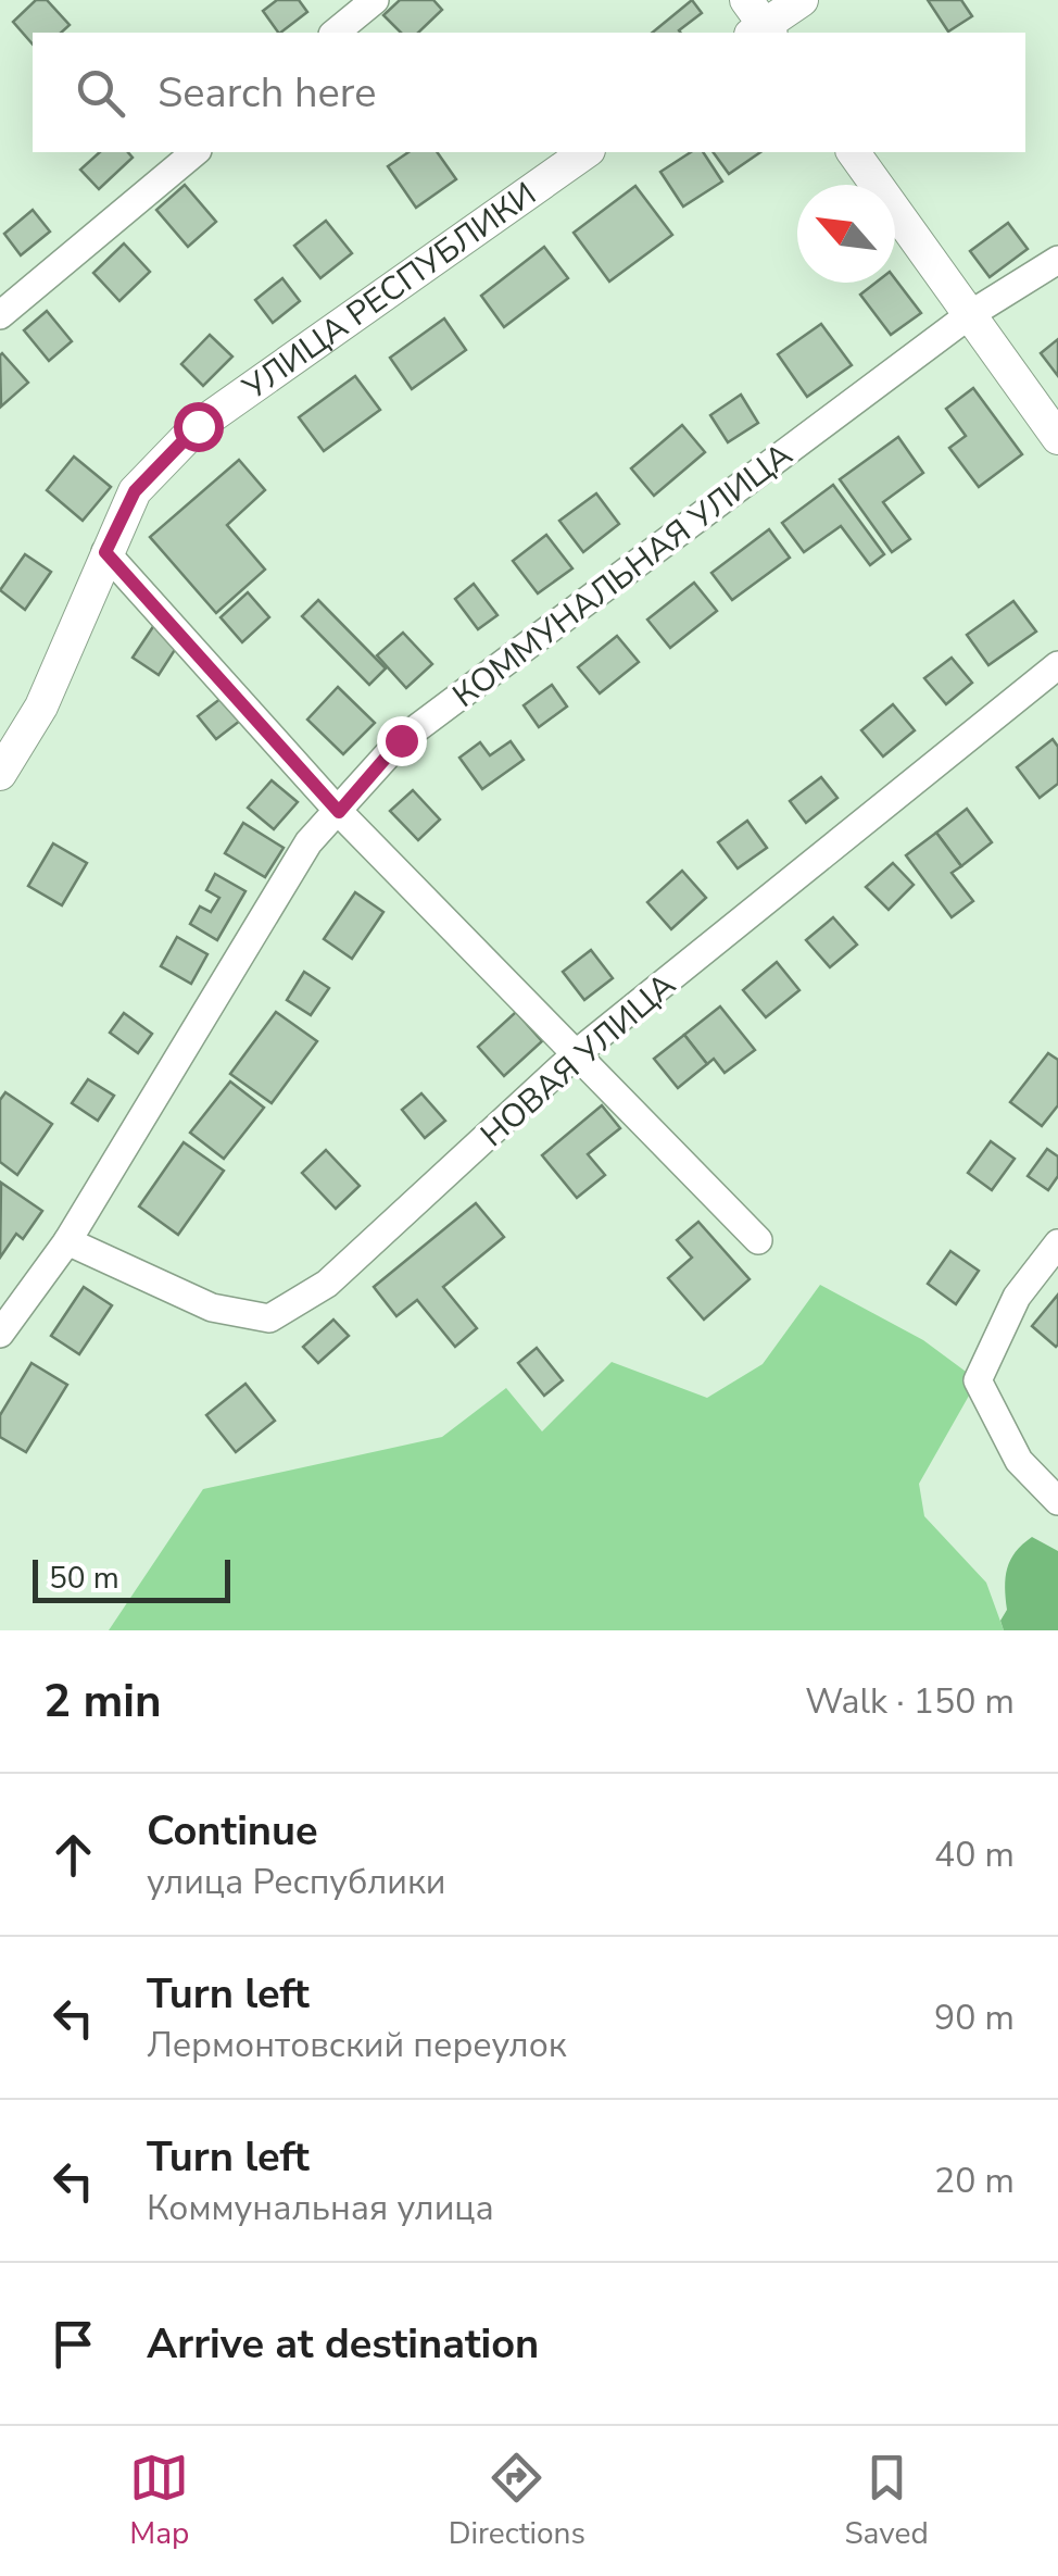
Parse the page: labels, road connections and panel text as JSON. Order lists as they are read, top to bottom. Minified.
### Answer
{"streets":{"main road":["УЛИЦА РЕСПУБЛИКИ"],"street":["КОММУНАЛЬНАЯ УЛИЦА","НОВАЯ УЛИЦА"]},"crossings":[["КОММУНАЛЬНАЯ УЛИЦА","НОВАЯ УЛИЦА"]],"scale_bar":"50 m","north":"top left","page":{"search":"Search here","scale":"50 m","heading":["2 min","Walk · 150 m"],"list":[["Continue","улица Республики","40 m"],["Turn left","Лермонтовский переулок","90 m"],["Turn left","Коммунальная улица","20 m"],"Arrive at destination"],"nav":["Map","Directions","Saved"]}}
